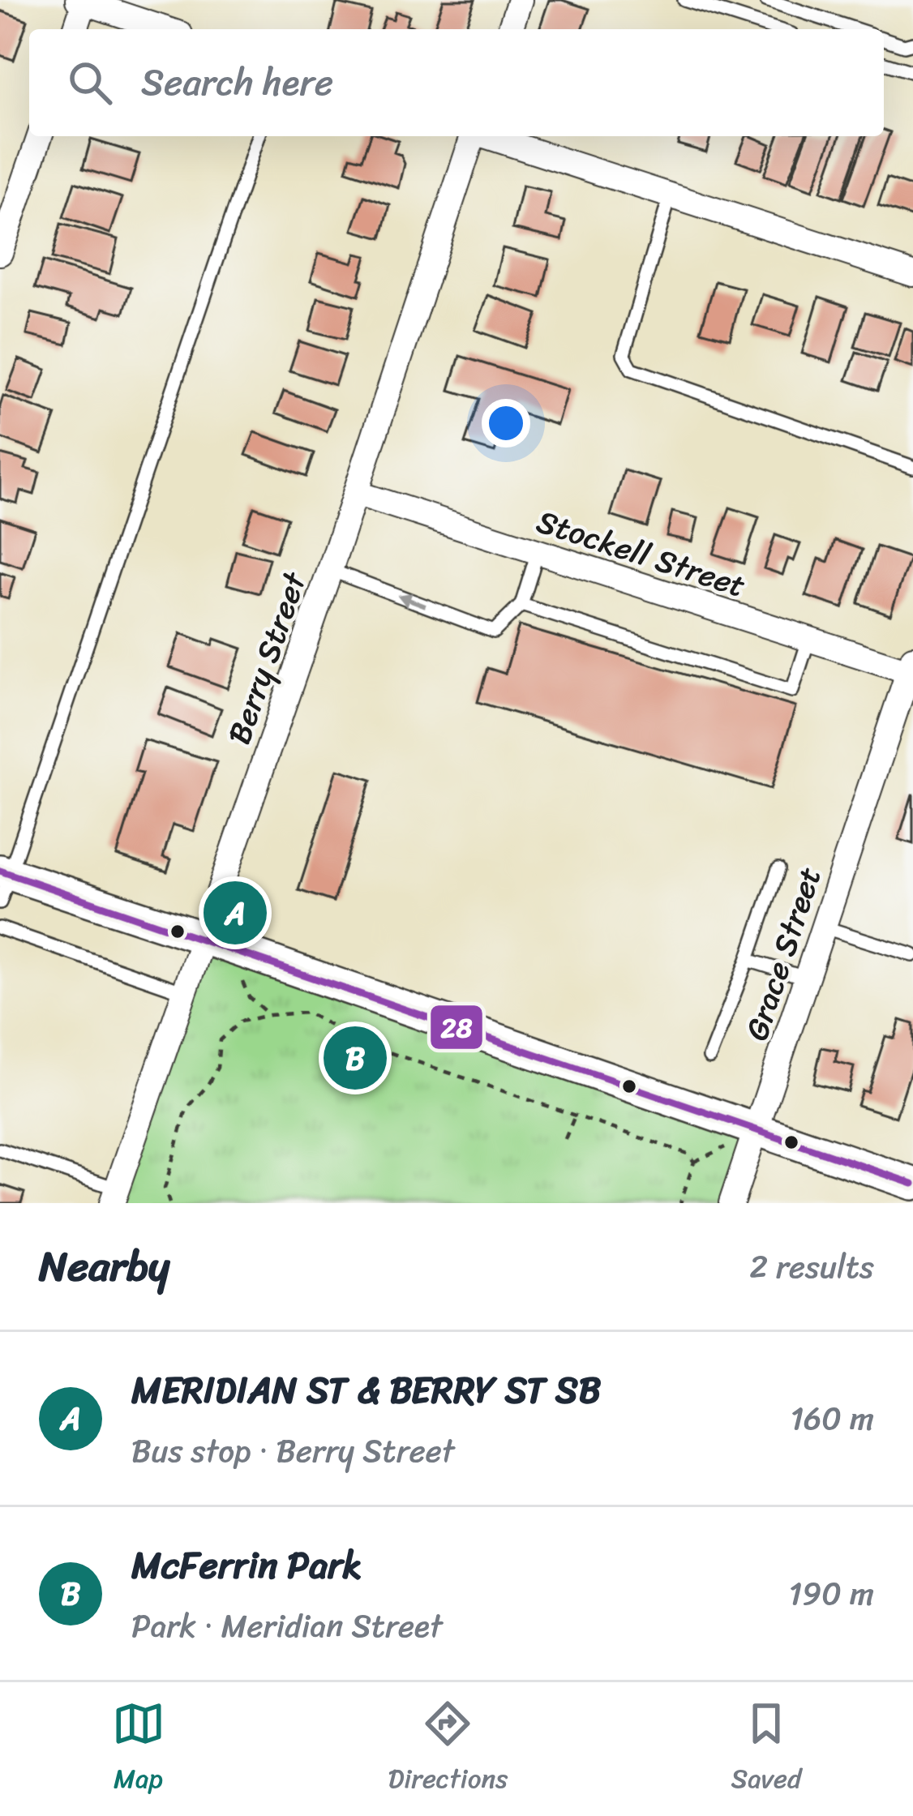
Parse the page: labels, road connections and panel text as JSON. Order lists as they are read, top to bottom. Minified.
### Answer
{"streets":{"street":["Stockell Street","Berry Street","Grace Street"]},"crossings":[["Stockell Street","Berry Street"],["Stockell Street","Grace Street"]],"lines":["transit line 28"],"page":{"search":"Search here","pins":["A","B"],"heading":["Nearby","2 results"],"list":[{"mark":"A","name":"MERIDIAN ST & BERRY ST SB","note":"Bus stop · Berry Street","value":"160 m"},{"mark":"B","name":"McFerrin Park","note":"Park · Meridian Street","value":"190 m"}],"nav":["Map","Directions","Saved"]}}
